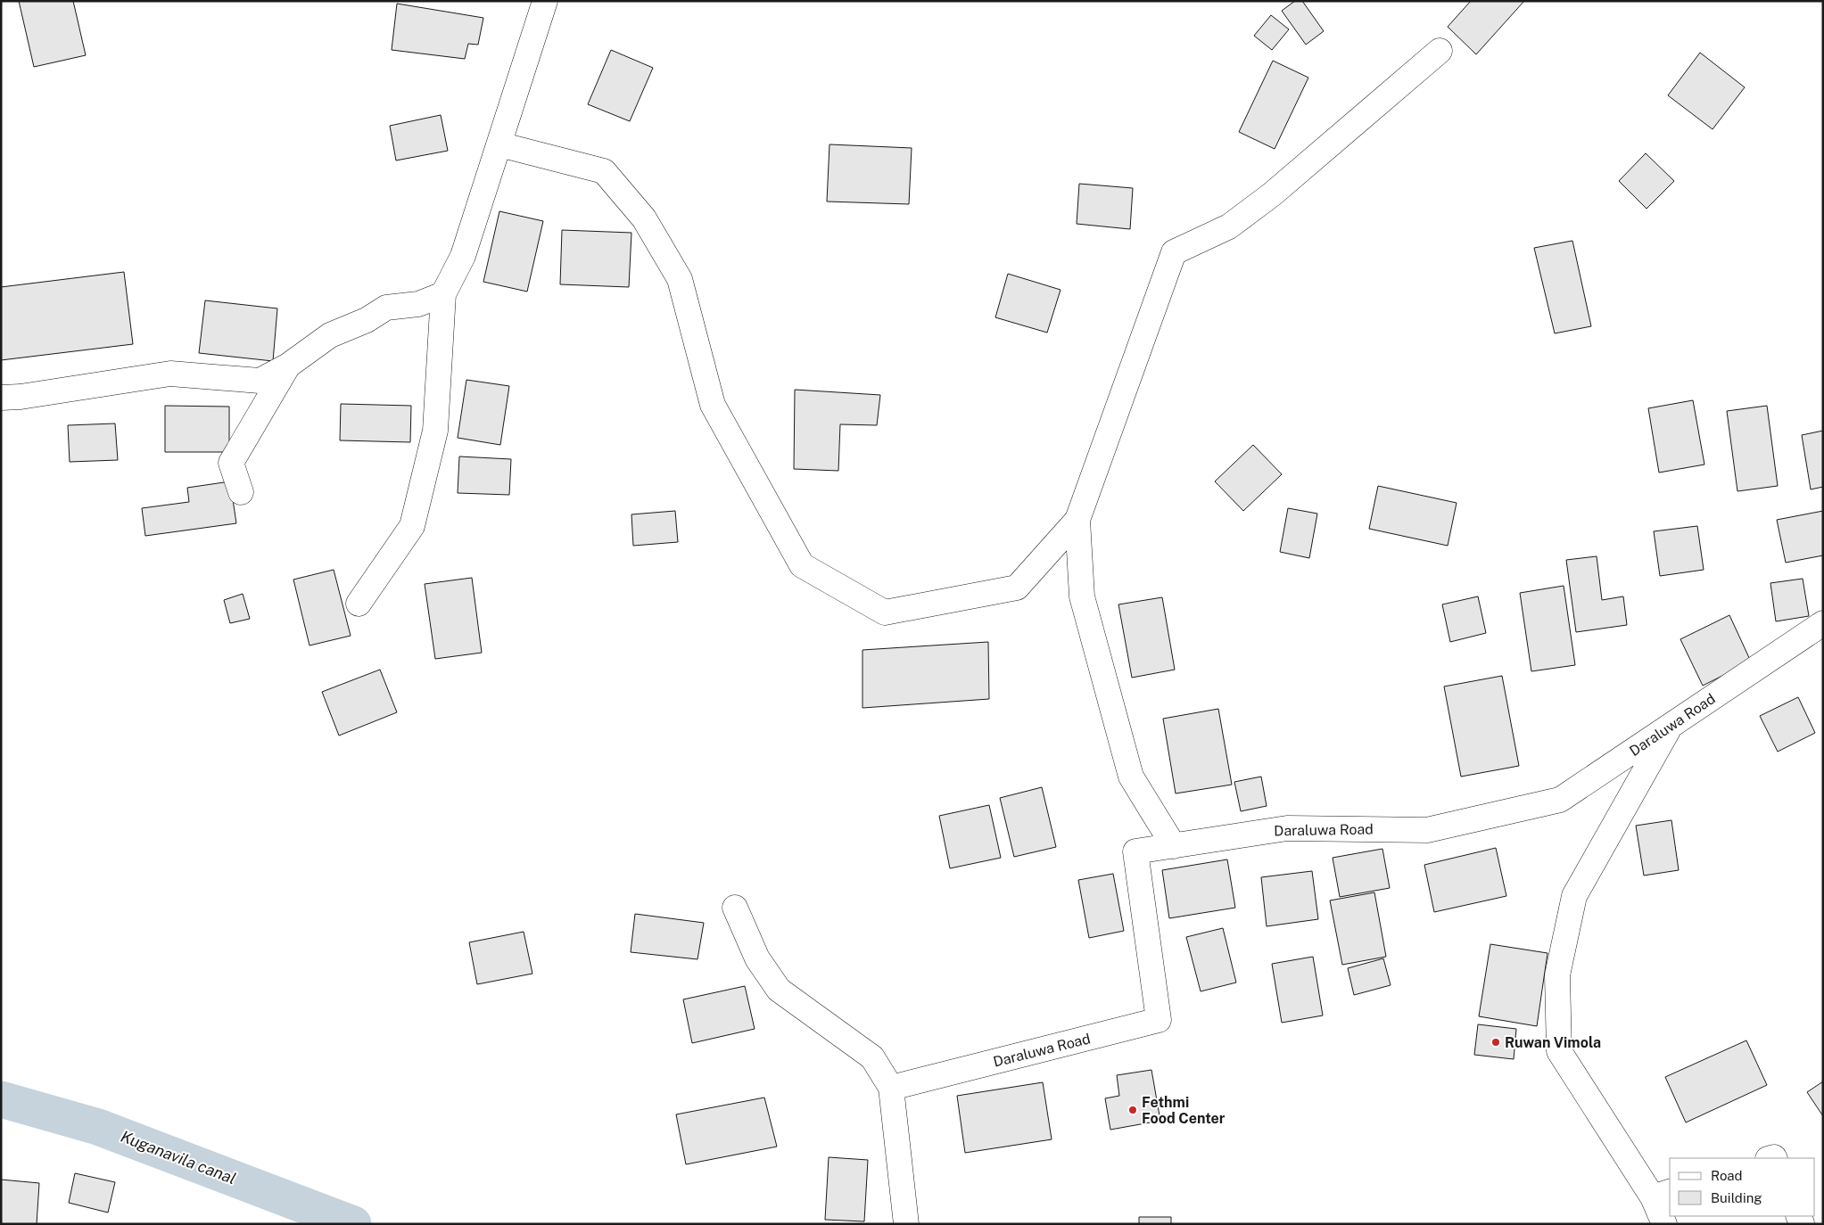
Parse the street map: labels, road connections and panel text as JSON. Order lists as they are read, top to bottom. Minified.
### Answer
{"streets":{"street":["Daraluwa Road"]},"water":["Kuganavila canal"],"places":["Ruwan Vimola","Fethmi Food Center"],"legend":["Road","Building"]}
